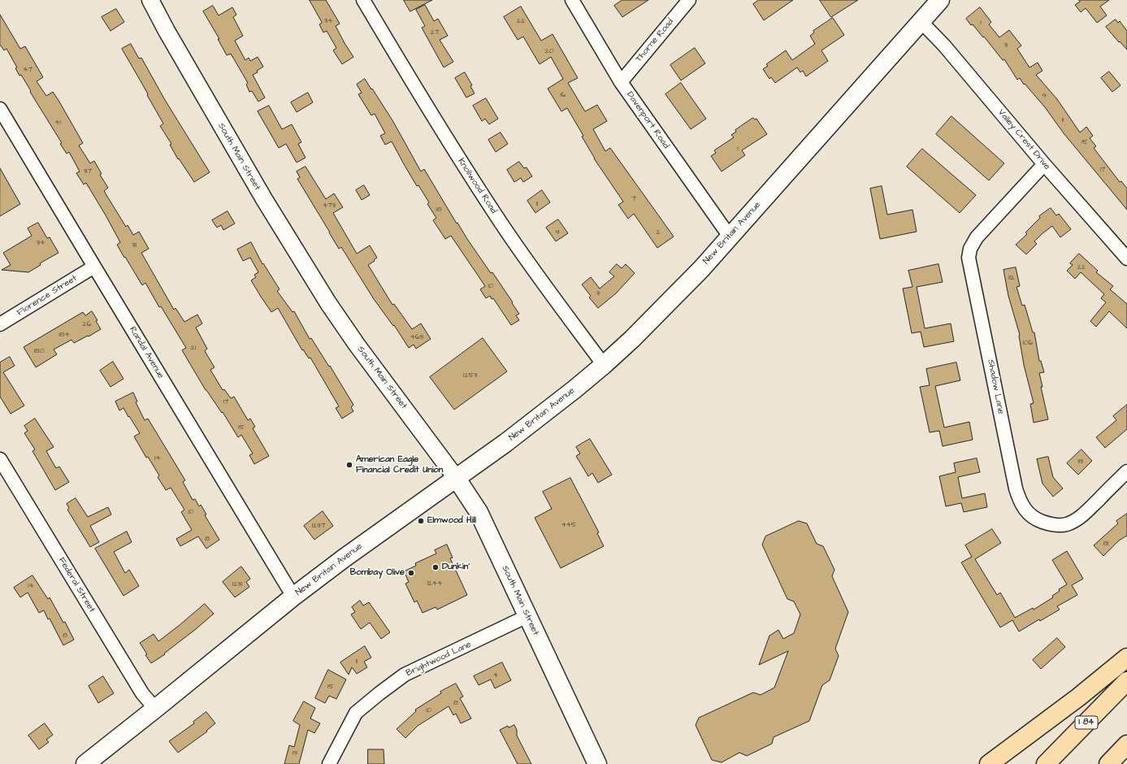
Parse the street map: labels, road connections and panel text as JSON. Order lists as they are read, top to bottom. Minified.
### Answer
{"streets":{"highway":["I 84"],"main road":["South Main Street","New Britain Avenue"],"street":["Thorne Road","Davenport Road","Valley Crest Drive","Knollwood Road","Florence Street","Randal Avenue","Shadow Lane","Federal Street","Brightwood Lane"]},"crossings":[["Thorne Road","Davenport Road"],["Davenport Road","New Britain Avenue"],["Valley Crest Drive","New Britain Avenue"],["Valley Crest Drive","Shadow Lane"],["South Main Street","New Britain Avenue"],["South Main Street","Brightwood Lane"],["Knollwood Road","New Britain Avenue"],["New Britain Avenue","Randal Avenue"],["New Britain Avenue","Federal Street"],["Florence Street","Randal Avenue"]],"places":["American Eagle Financial Credit Union","Elmwood Hill","Dunkin'","Bombay Olive"],"house_numbers":["34","22","1","27","3","20","47","16","9","11","41","15","1","17","37","7","11","473","18","9","2","34","31","22","112","10","3","26","184","463","106","21","180","1253","17","15","14","113","10","445","1237","8","81","1244","1231","14","8","11","4","15","8","10","19"]}
